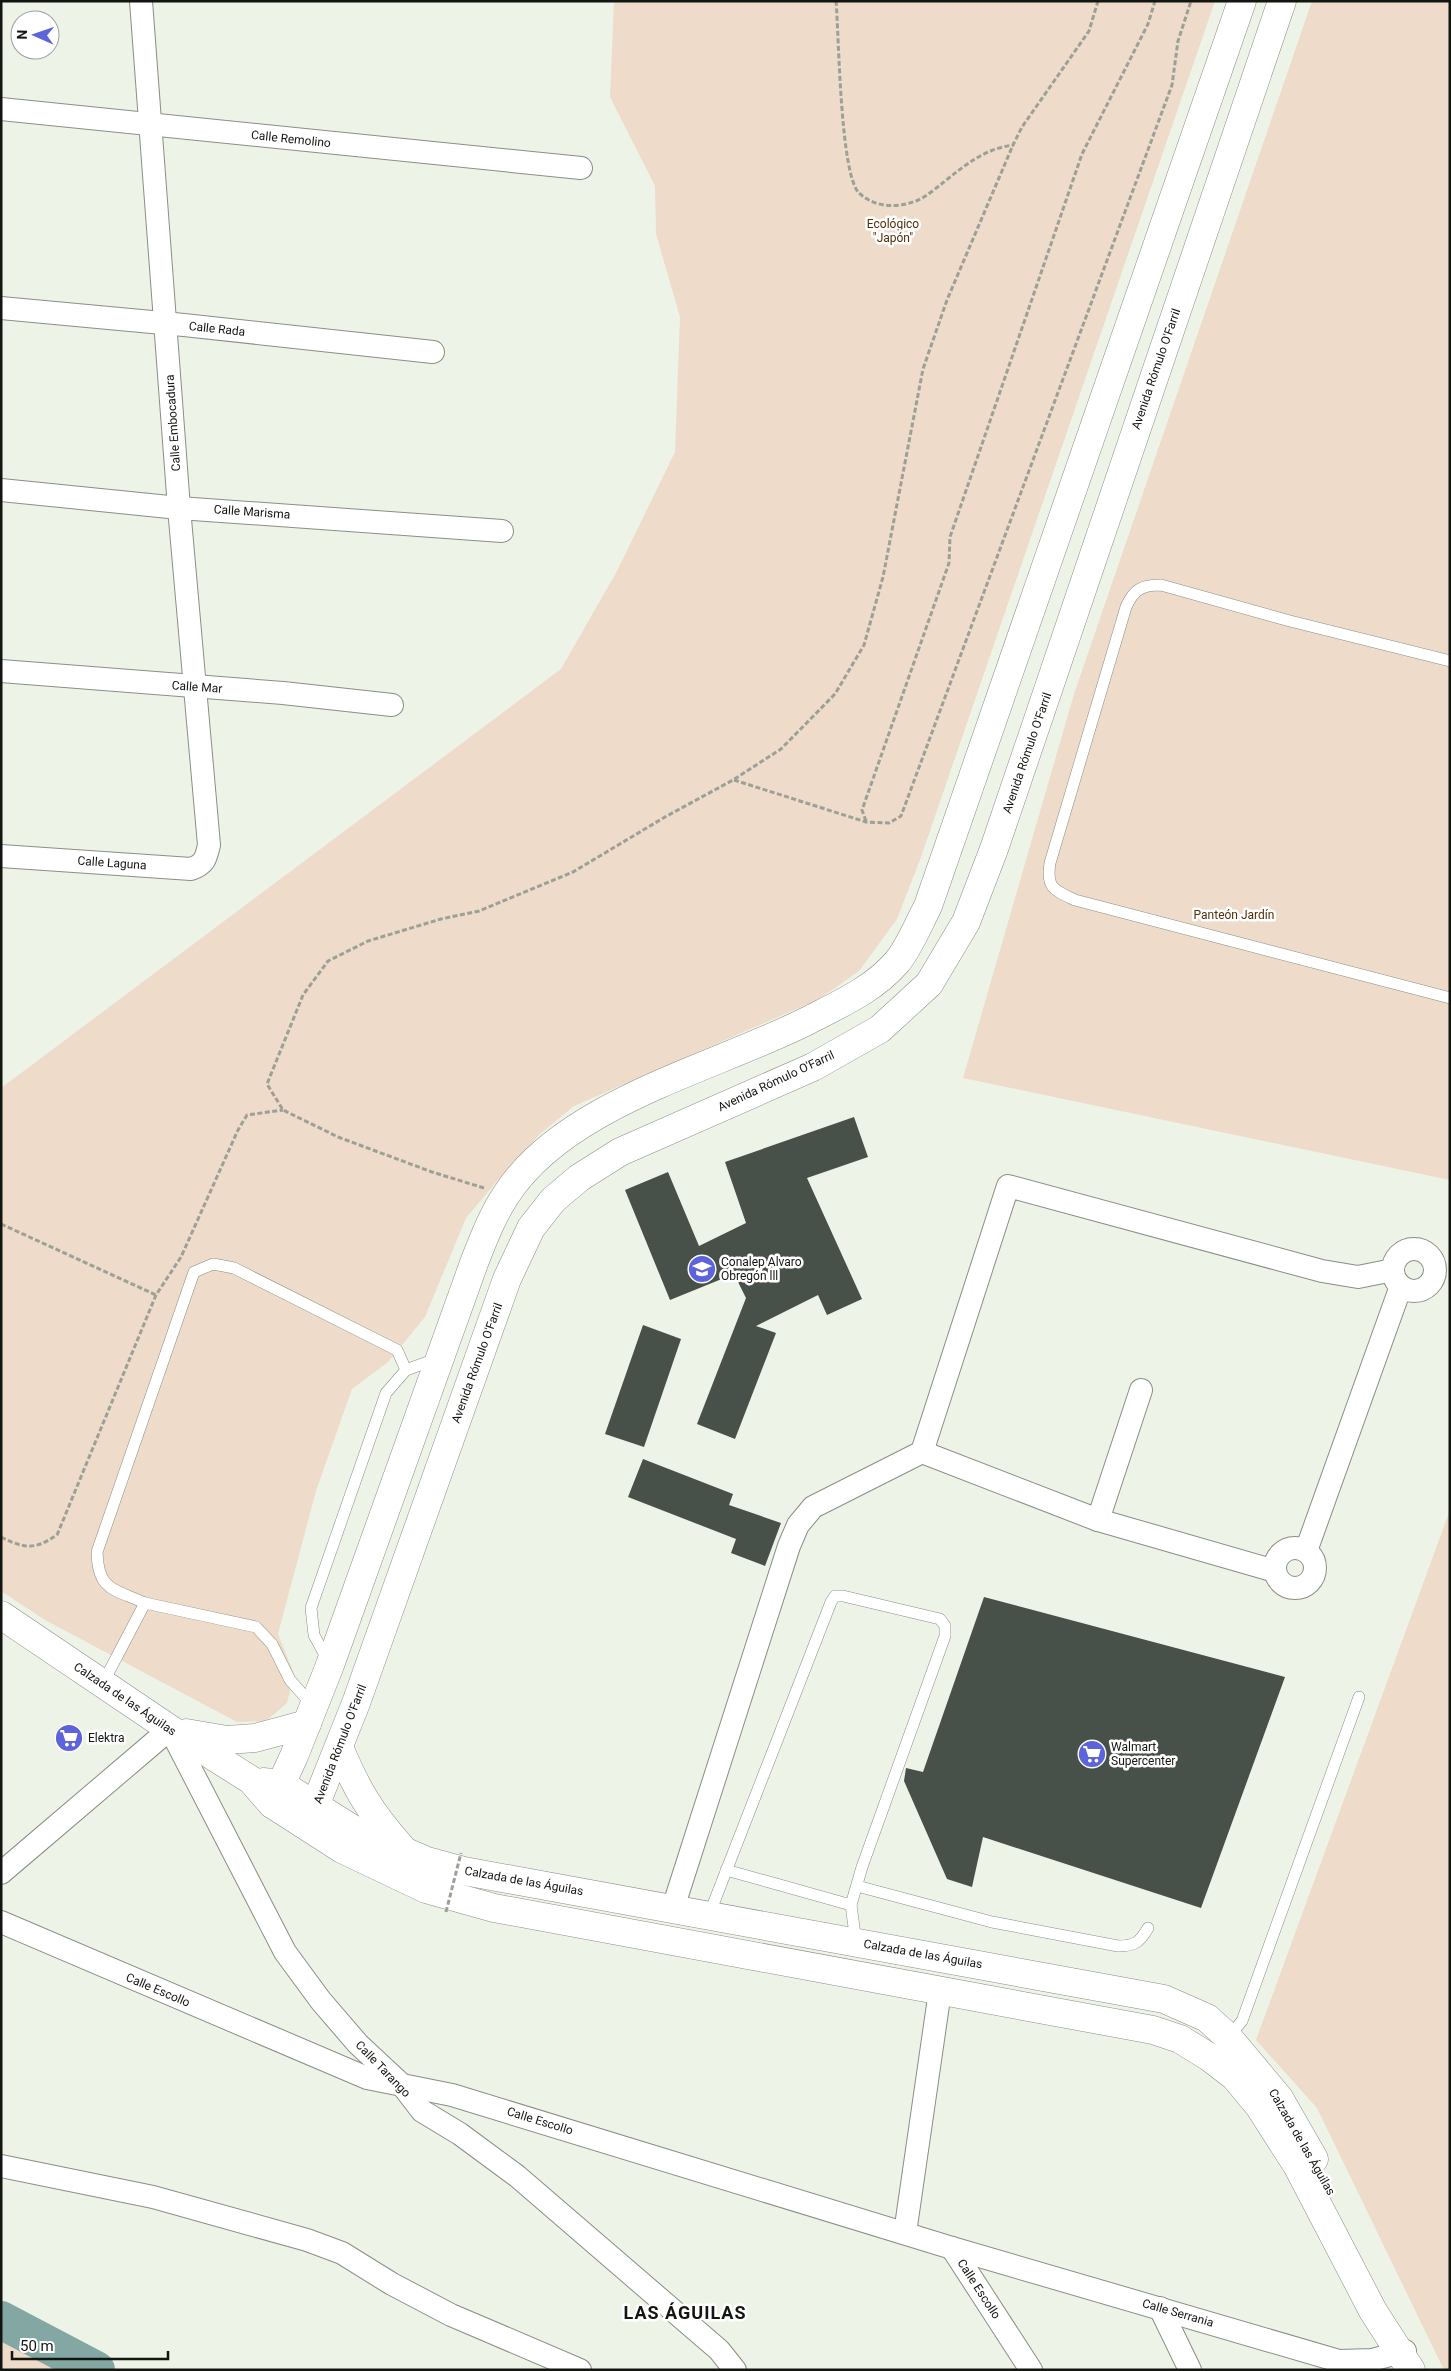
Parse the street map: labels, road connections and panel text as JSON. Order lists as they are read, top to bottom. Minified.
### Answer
{"streets":{"main road":["Avenida Rómulo O'Farril","Calzada de las Águilas"],"street":["Calle Remolino","Calle Rada","Calle Embocadura","Calle Marisma","Calle Mar","Calle Laguna","Calle Escollo","Calle Tarango","Calle Serrania"]},"crossings":[["Calle Remolino","Calle Embocadura"],["Calle Rada","Calle Embocadura"],["Avenida Rómulo O'Farril","Calzada de las Águilas"],["Calle Embocadura","Calle Marisma"],["Calle Embocadura","Calle Mar"],["Calle Embocadura","Calle Laguna"],["Calzada de las Águilas","Calle Tarango"],["Calzada de las Águilas","Calle Serrania"],["Calle Escollo","Calle Tarango"],["Calle Escollo","Calle Serrania"]],"districts":["LAS ÁGUILAS"],"parks":["Ecológico \"Japón\"","Panteón Jardín"],"places":{"school or university":["Conalep Alvaro Obregón lll"],"supermarket":["Elektra","Walmart Supercenter"]},"scale_bar":"50 m","north":"left"}
